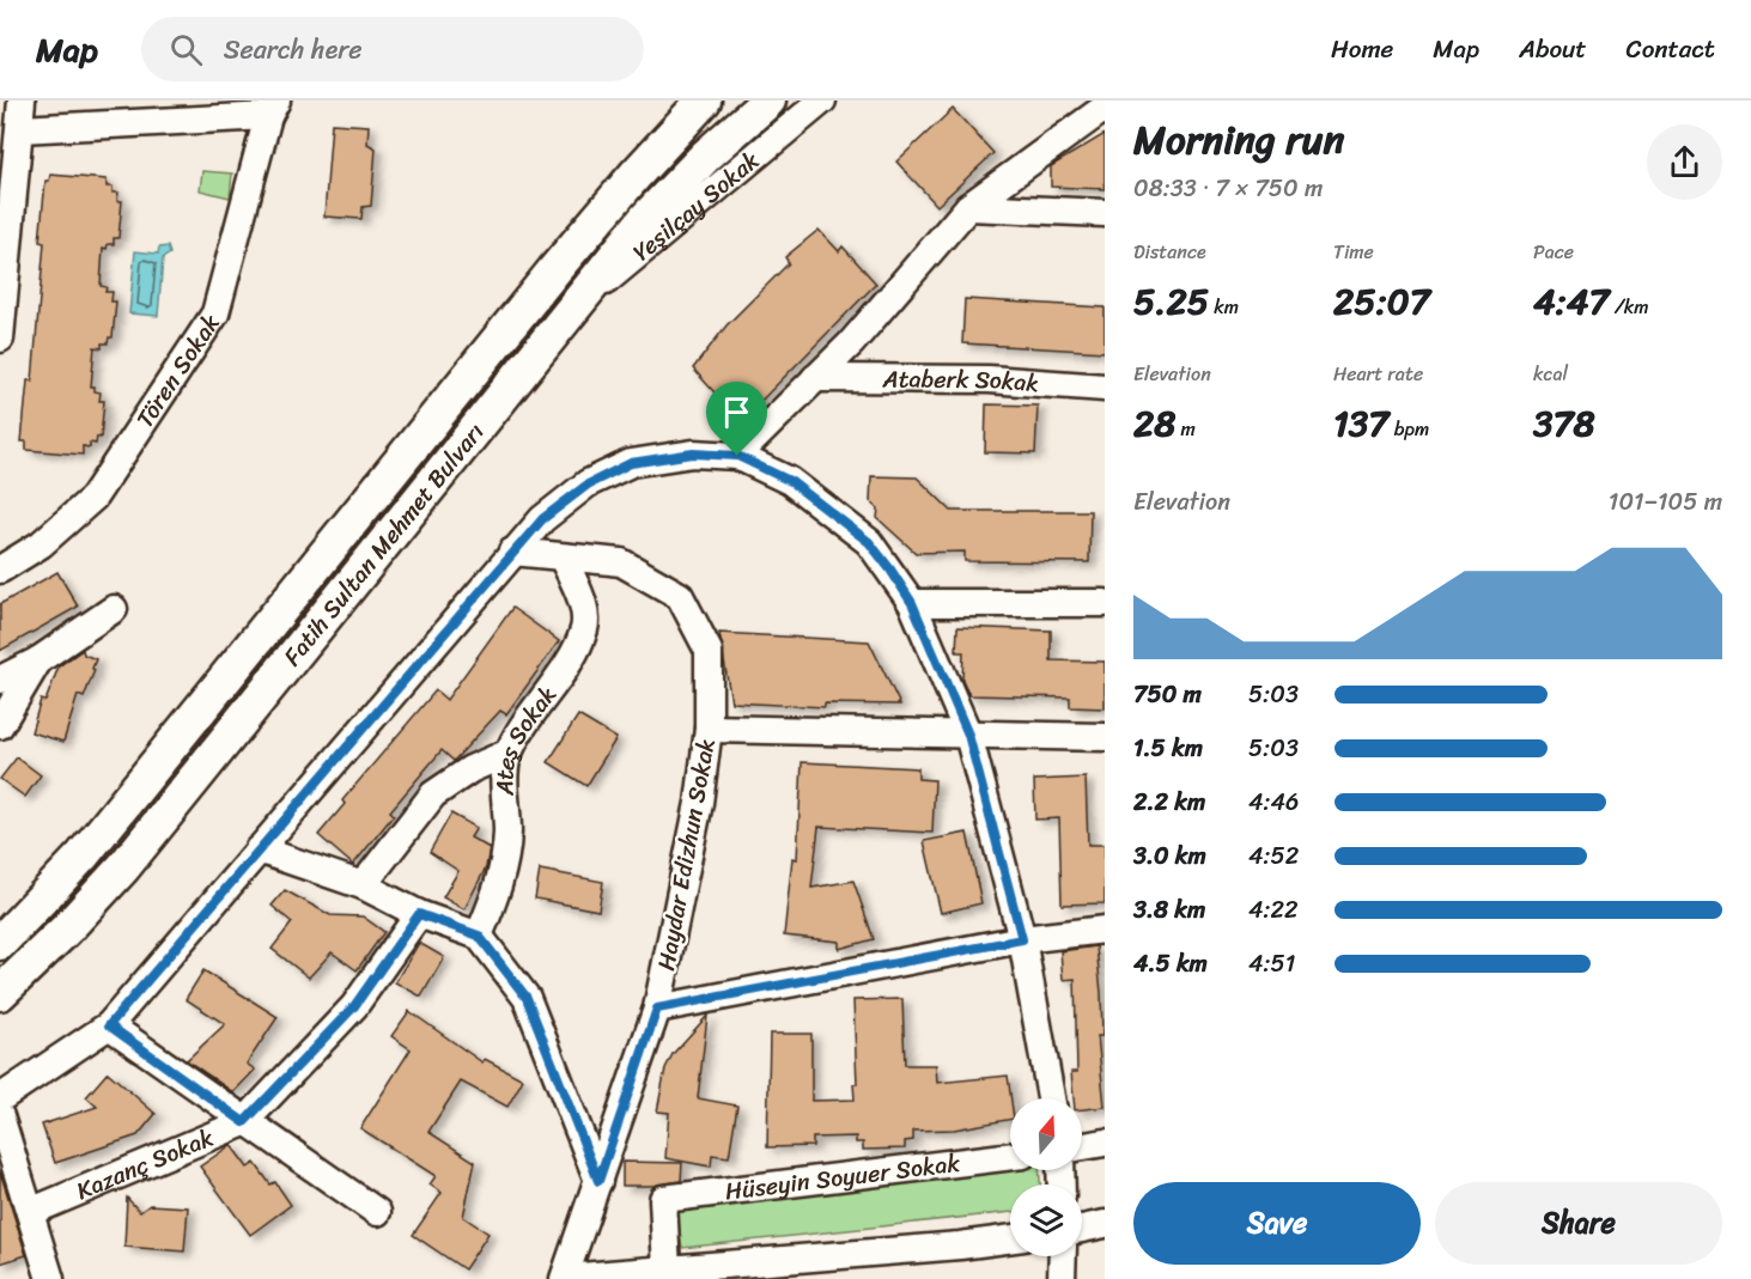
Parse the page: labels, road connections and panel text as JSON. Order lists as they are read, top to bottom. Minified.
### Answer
{"streets":{"main road":["Fatih Sultan Mehmet Bulvarı"],"street":["Yeşilçay Sokak","Tören Sokak","Ataberk Sokak","Ateş Sokak","Haydar Edizhun Sokak","Kazanç Sokak","Hüseyin Soyuer Sokak"]},"crossings":[["Yeşilçay Sokak","Fatih Sultan Mehmet Bulvarı"],["Ateş Sokak","Haydar Edizhun Sokak"]],"north":"top","page":{"header":"Map","search":"Search here","nav":["Home","Map","About","Contact"],"heading":["Morning run","08:33 · 7 × 750 m"],"stats":[["Distance","5.25 km"],["Time","25:07"],["Pace","4:47 /km"],["Elevation","28 m"],["Heart rate","137 bpm"],["kcal","378"]],"chart":["Elevation","101–105 m"],"list":[{"name":"750 m","note":"5:03"},{"name":"1.5 km","note":"5:03"},{"name":"2.2 km","note":"4:46"},{"name":"3.0 km","note":"4:52"},{"name":"3.8 km","note":"4:22"},{"name":"4.5 km","note":"4:51"}],"buttons":["Save","Share"]}}
